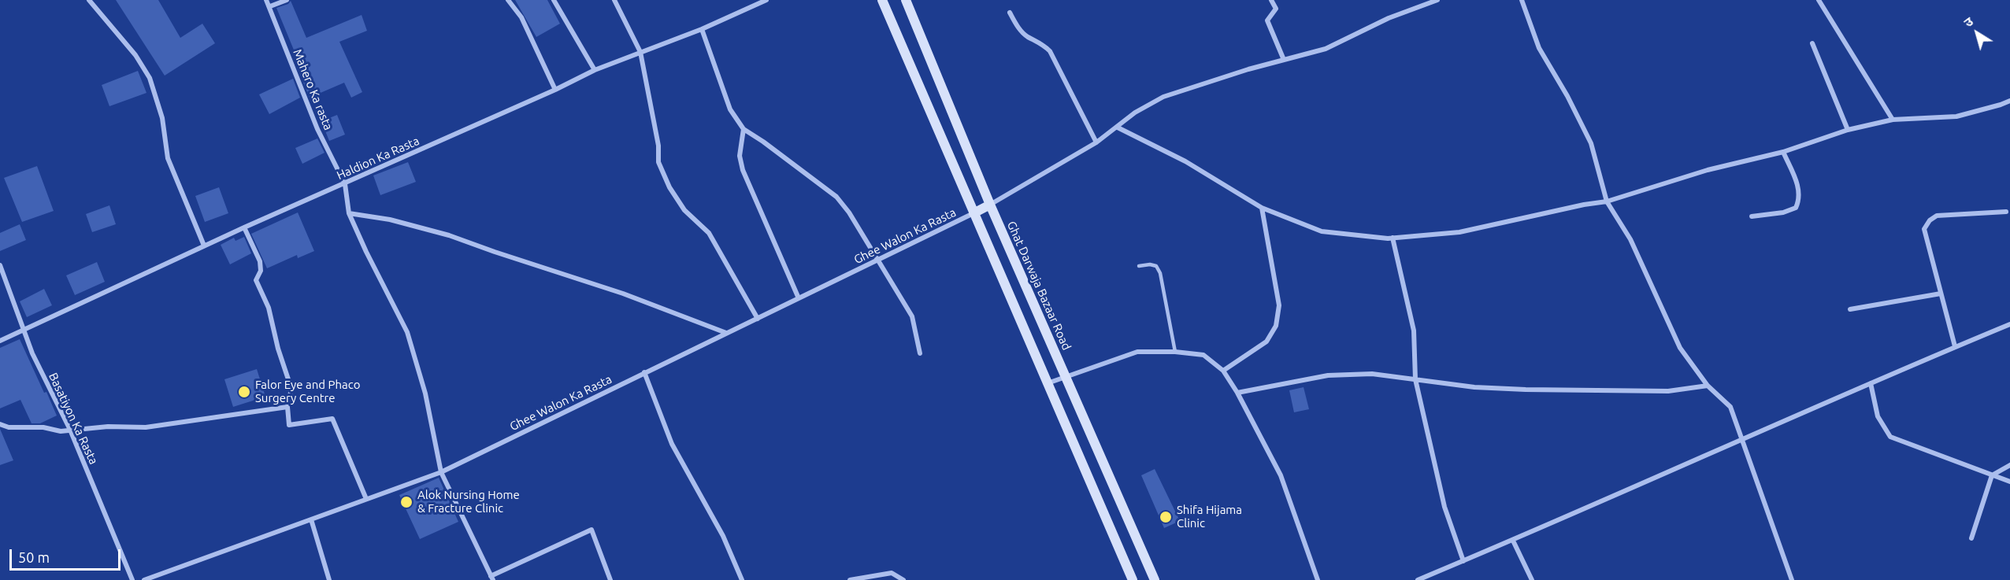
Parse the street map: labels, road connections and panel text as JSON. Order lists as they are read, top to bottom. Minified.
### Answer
{"streets":{"street":["Mahero Ka rasta","Haldion Ka Rasta","Ghee Walon Ka Rasta","Ghat Darwaja Bazaar Road","Basatiyon Ka Rasta"]},"crossings":[["Mahero Ka rasta","Haldion Ka Rasta"],["Mahero Ka rasta","Ghee Walon Ka Rasta"],["Haldion Ka Rasta","Basatiyon Ka Rasta"]],"places":["Falor Eye and Phaco Surgery Centre","Alok Nursing Home & Fracture Clinic","Shifa Hijama Clinic"],"scale_bar":"50 m","north":"top left"}
